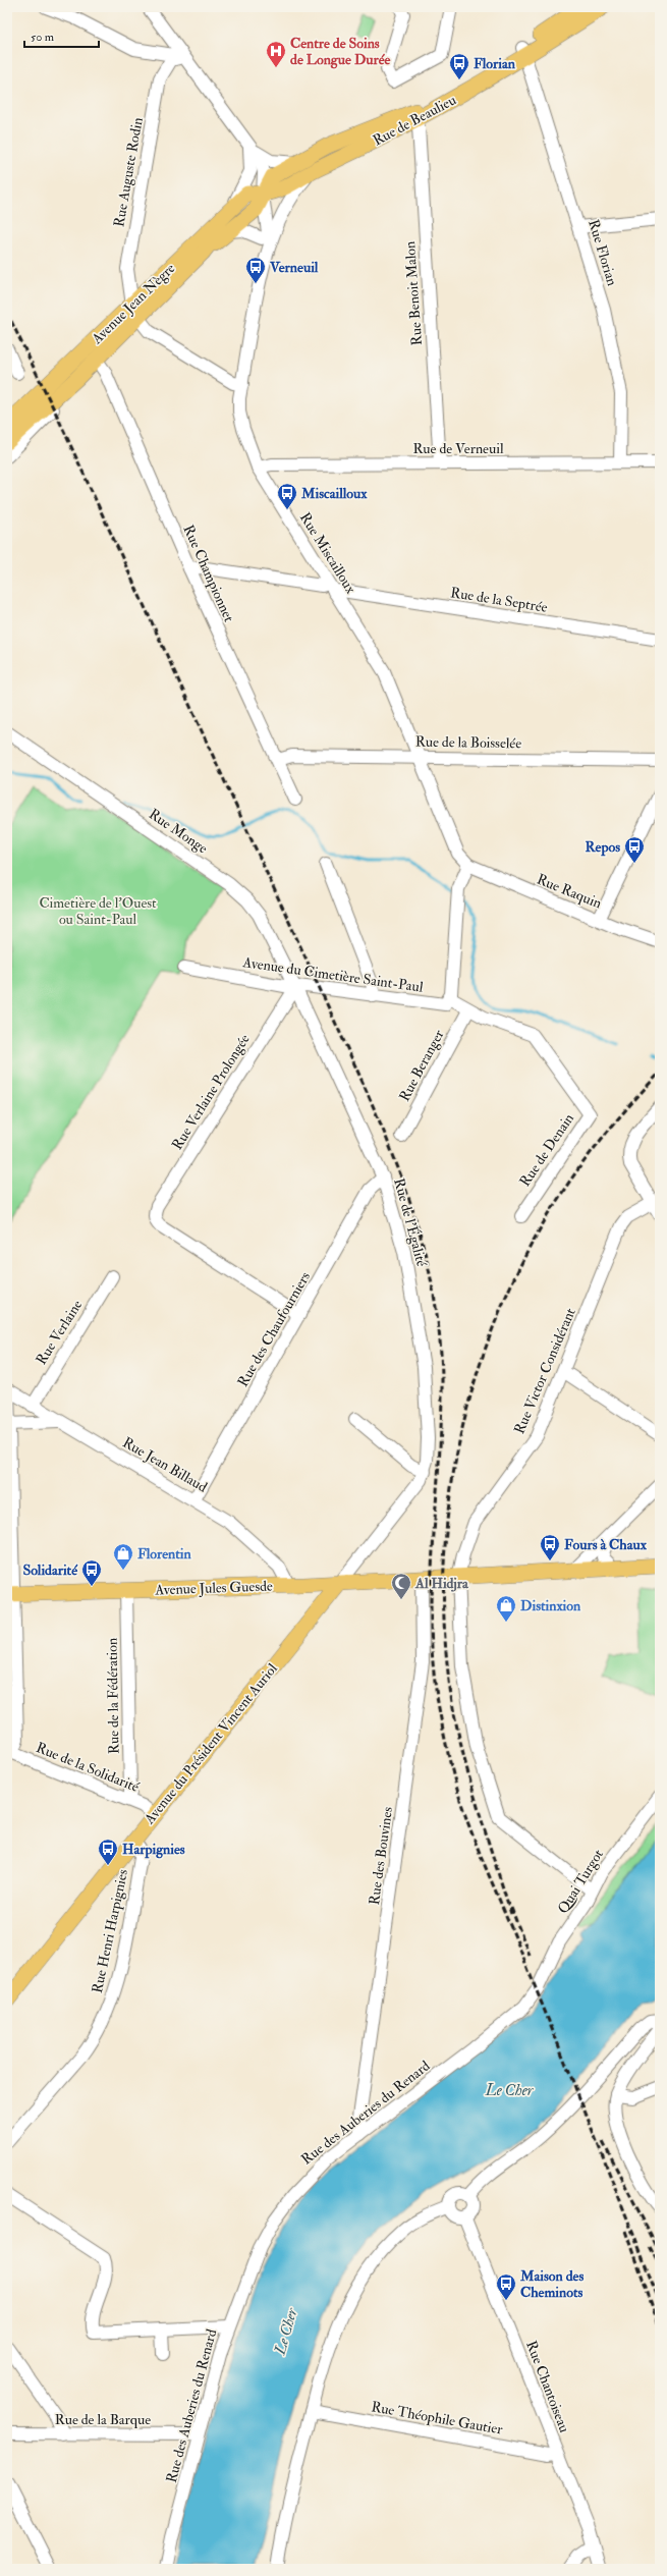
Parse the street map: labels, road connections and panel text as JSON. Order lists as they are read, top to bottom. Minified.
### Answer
{"streets":{"main road":["Rue de Beaulieu","Avenue Jean Nègre","Avenue Jules Guesde","Avenue du Président Vincent Auriol"],"street":["Rue Auguste Rodin","Rue Florian","Rue Benoit Malon","Rue de Verneuil","Rue Miscailloux","Rue Championnet","Rue de la Septrée","Rue de la Boisselée","Rue Monge","Rue Raquin","Avenue du Cimetière Saint-Paul","Rue Beranger","Rue Verlaine Prolongée","Rue de Denain","Rue de l'Égalité","Rue des Chaufourniers","Rue Verlaine","Rue Victor Considérant","Rue Jean Billaud","Rue de la Fédération","Rue de la Solidarité","Rue des Bouvines","Quai Turgot","Rue Henri Harpignies","Rue des Auberies du Renard","Rue Chantoiseau","Rue Théophile Gautier","Rue de la Barque"]},"crossings":[["Rue de Beaulieu","Rue Florian"],["Rue de Beaulieu","Rue Benoit Malon"],["Rue de Beaulieu","Avenue Jean Nègre"],["Rue Auguste Rodin","Avenue Jean Nègre"],["Rue Florian","Rue de Verneuil"],["Rue Benoit Malon","Rue de Verneuil"],["Avenue Jean Nègre","Rue Championnet"],["Rue de Verneuil","Rue Miscailloux"],["Rue Miscailloux","Rue de la Septrée"],["Rue Miscailloux","Rue de la Boisselée"],["Rue Miscailloux","Rue Raquin"],["Rue Championnet","Rue de la Septrée"],["Rue Championnet","Rue de la Boisselée"],["Rue Monge","Avenue du Cimetière Saint-Paul"],["Rue Monge","Rue Verlaine Prolongée"],["Rue Monge","Rue de l'Égalité"],["Avenue du Cimetière Saint-Paul","Rue Verlaine Prolongée"],["Avenue du Cimetière Saint-Paul","Rue de Denain"],["Avenue du Cimetière Saint-Paul","Rue de l'Égalité"],["Rue Beranger","Rue de Denain"],["Rue Verlaine Prolongée","Rue de l'Égalité"],["Rue Verlaine Prolongée","Rue des Chaufourniers"],["Rue de l'Égalité","Rue des Chaufourniers"],["Rue des Chaufourniers","Rue Jean Billaud"],["Rue Verlaine","Rue Jean Billaud"],["Rue Victor Considérant","Avenue Jules Guesde"],["Rue Victor Considérant","Quai Turgot"],["Rue Jean Billaud","Avenue Jules Guesde"],["Avenue Jules Guesde","Rue de la Fédération"],["Avenue Jules Guesde","Avenue du Président Vincent Auriol"],["Avenue Jules Guesde","Rue des Bouvines"],["Rue de la Fédération","Rue de la Solidarité"],["Avenue du Président Vincent Auriol","Rue de la Solidarité"],["Avenue du Président Vincent Auriol","Rue Henri Harpignies"],["Rue des Bouvines","Rue des Auberies du Renard"],["Quai Turgot","Rue des Auberies du Renard"],["Rue des Auberies du Renard","Rue de la Barque"],["Rue Chantoiseau","Rue Théophile Gautier"]],"water":["Le Cher"],"parks":["Cimetière de l’Ouest ou Saint-Paul"],"places":{"hospital":["Centre de Soins de Longue Durée"],"bus stop":["Florian","Verneuil","Miscailloux","Repos","Fours à Chaux","Solidarité","Harpignies","Maison des Cheminots"],"shop":["Florentin","Distinxion"],"mosque":["Al Hidjra"]},"scale_bar":"50 m"}
